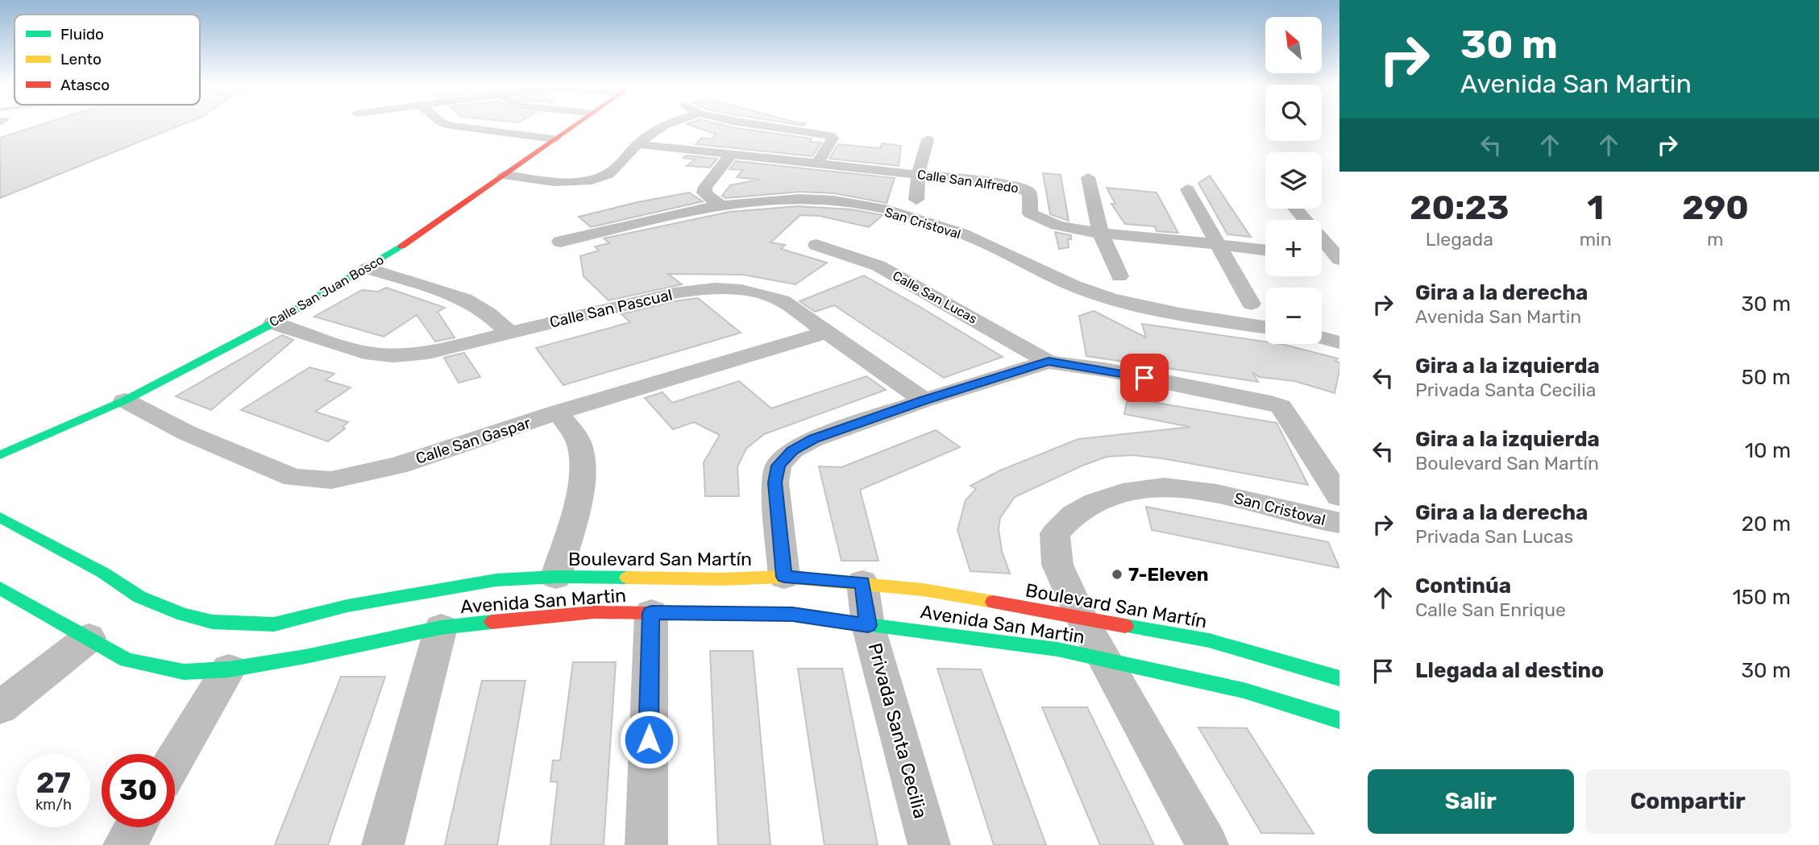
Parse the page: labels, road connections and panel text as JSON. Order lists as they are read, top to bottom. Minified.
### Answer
{"streets":{"street":["Calle San Alfredo","San Cristoval","Calle San Juan Bosco","Calle San Lucas","Calle San Pascual","Calle San Gaspar","Boulevard San Martín","Avenida San Martin","Privada Santa Cecilia"]},"crossings":[["San Cristoval","Boulevard San Martín"],["Calle San Juan Bosco","Calle San Pascual"],["Calle San Juan Bosco","Calle San Gaspar"],["Calle San Pascual","Calle San Gaspar"],["Boulevard San Martín","Privada Santa Cecilia"],["Avenida San Martin","Privada Santa Cecilia"]],"places":["7-Eleven"],"legend":["Fluido","Lento","Atasco"],"north":"top left","page":{"turn":["30 m","Avenida San Martin"],"map_buttons":["+","−"],"eta":["20:23","Llegada","1","min","290","m"],"list":[{"name":"Gira a la derecha","note":"Avenida San Martin","value":"30 m"},{"name":"Gira a la izquierda","note":"Privada Santa Cecilia","value":"50 m"},{"name":"Gira a la izquierda","note":"Boulevard San Martín","value":"10 m"},{"name":"Gira a la derecha","note":"Privada San Lucas","value":"20 m"},{"name":"Continúa","note":"Calle San Enrique","value":"150 m"},{"name":"Llegada al destino","value":"30 m"}],"speed":"27 km/h","limit":"30","buttons":["Salir","Compartir"]}}
